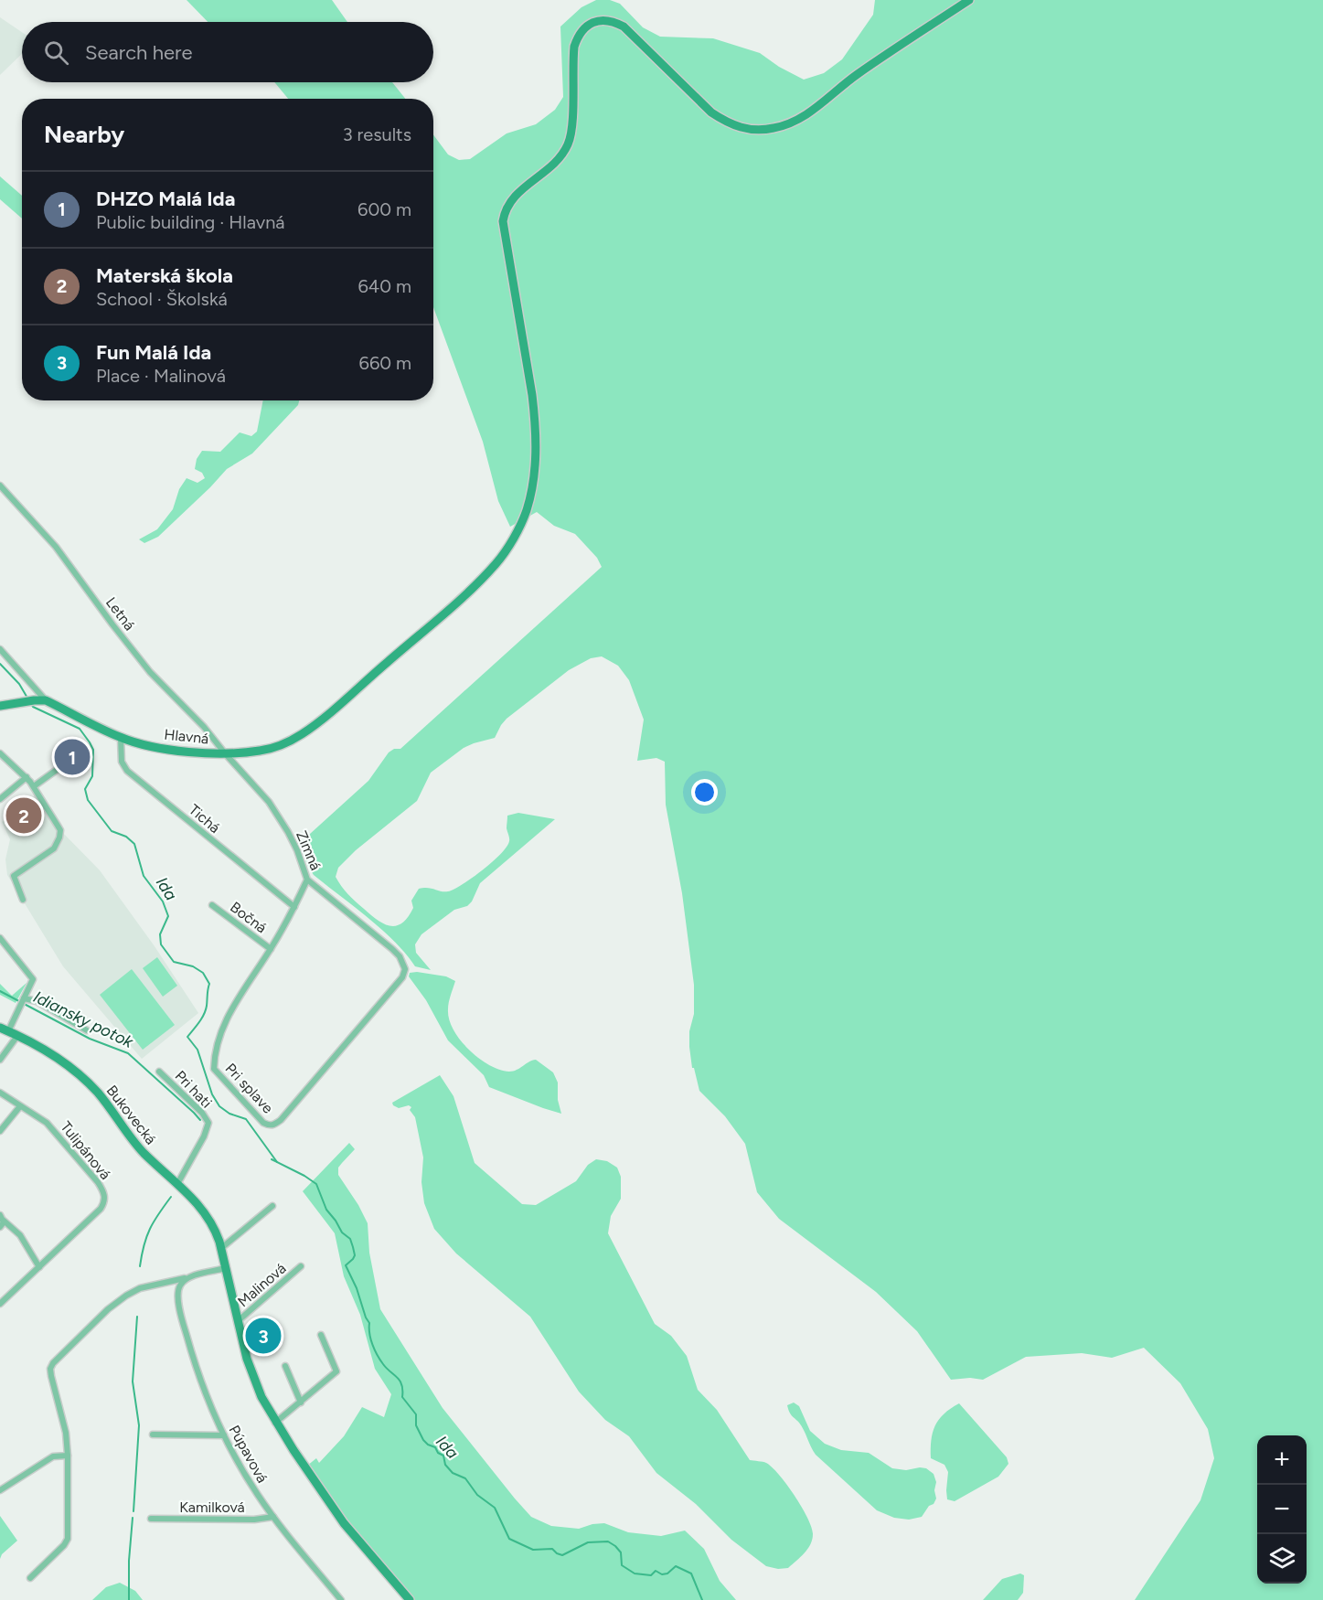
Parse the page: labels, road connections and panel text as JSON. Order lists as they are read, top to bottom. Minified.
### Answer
{"streets":{"main road":["Hlavná","Bukovecká"],"street":["Letná","Tichá","Zimná","Bočná","Pri splave","Pri hati","Tulipánová","Malinová","Púpavová","Kamilková"]},"crossings":[["Letná","Hlavná"],["Letná","Zimná"],["Hlavná","Tichá"],["Hlavná","Zimná"],["Tichá","Pri splave"],["Zimná","Pri splave"],["Bočná","Pri splave"],["Pri hati","Bukovecká"],["Bukovecká","Malinová"],["Púpavová","Kamilková"]],"water":["Ida","Idiansky potok"],"page":{"search":"Search here","heading":["Nearby","3 results"],"list":[{"mark":"1","name":"DHZO Malá Ida","note":"Public building · Hlavná","value":"600 m"},{"mark":"2","name":"Materská škola","note":"School · Školská","value":"640 m"},{"mark":"3","name":"Fun Malá Ida","note":"Place · Malinová","value":"660 m"}],"pins":["1","2","3"],"map_buttons":["+","−"]}}
